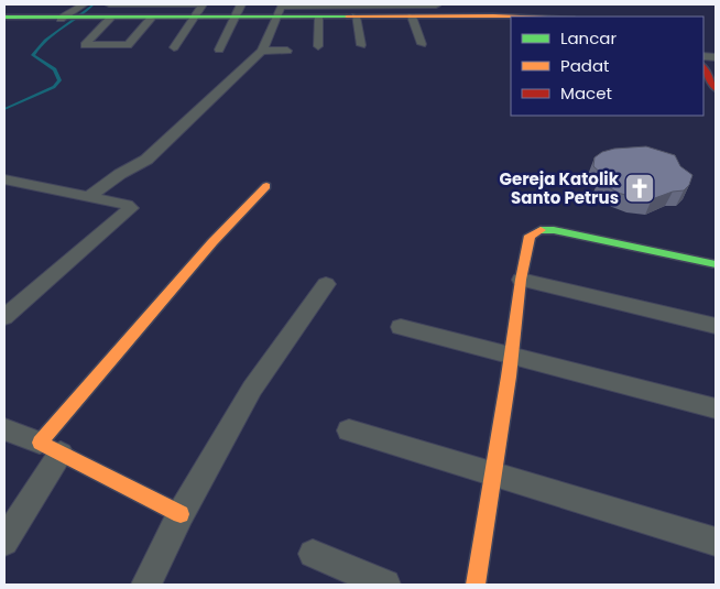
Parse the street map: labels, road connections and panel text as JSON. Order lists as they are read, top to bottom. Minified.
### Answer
{"places":{"church":["Gereja Katolik Santo Petrus"]},"legend":["Lancar","Padat","Macet"]}
